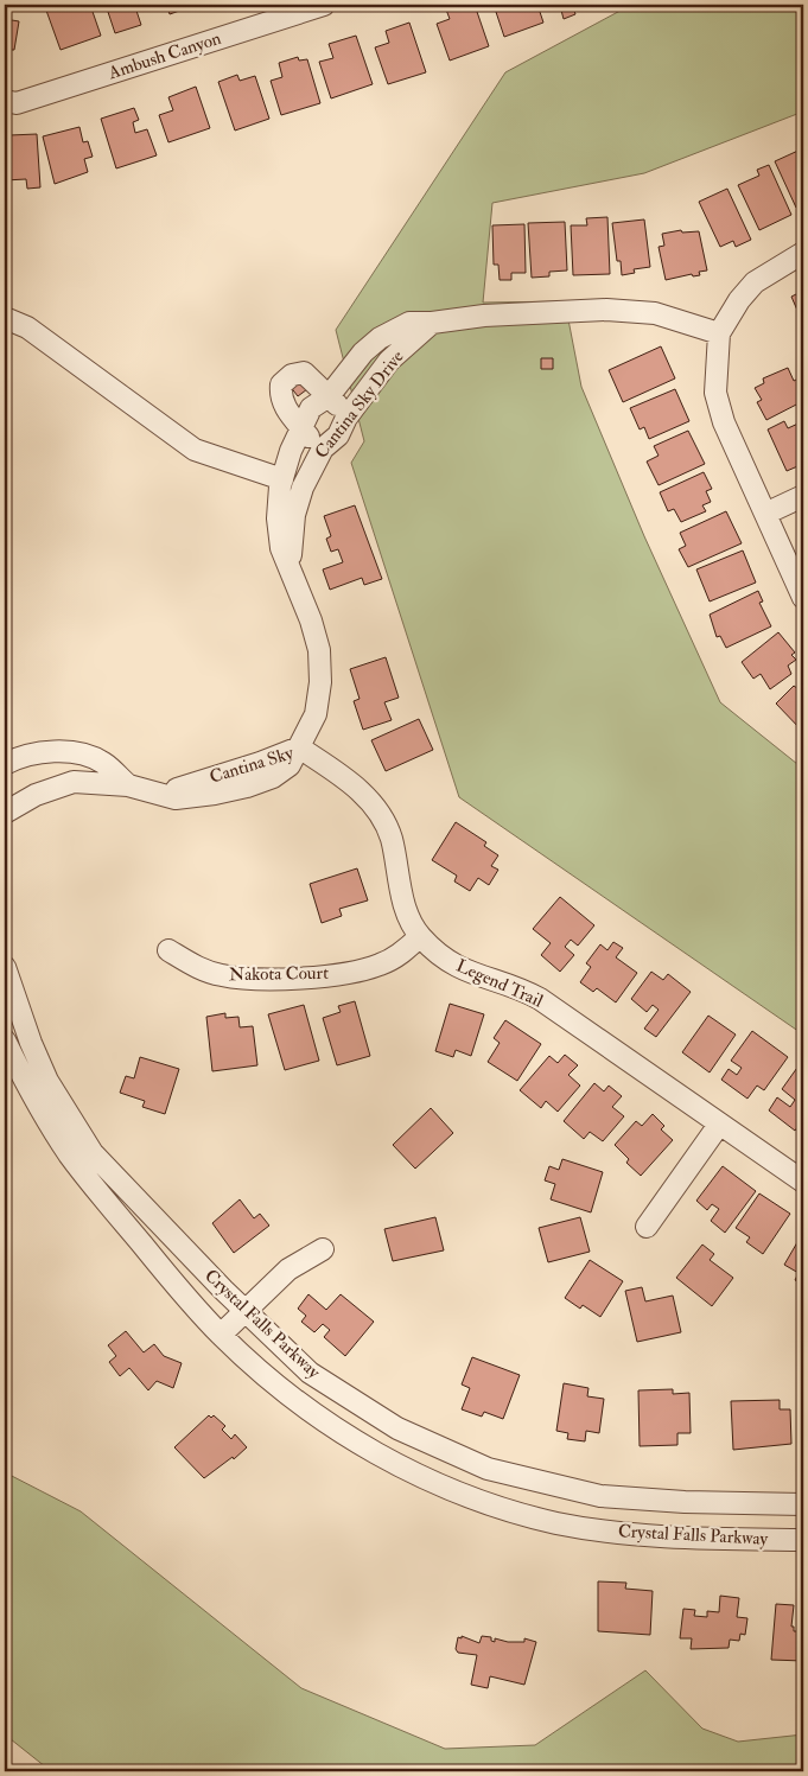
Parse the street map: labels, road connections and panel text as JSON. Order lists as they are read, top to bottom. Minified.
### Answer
{"streets":{"street":["Ambush Canyon","Cantina Sky Drive","Cantina Sky","Nakota Court","Legend Trail","Crystal Falls Parkway"]},"crossings":[["Cantina Sky Drive","Cantina Sky"],["Cantina Sky Drive","Legend Trail"],["Cantina Sky","Legend Trail"],["Nakota Court","Legend Trail"]]}
